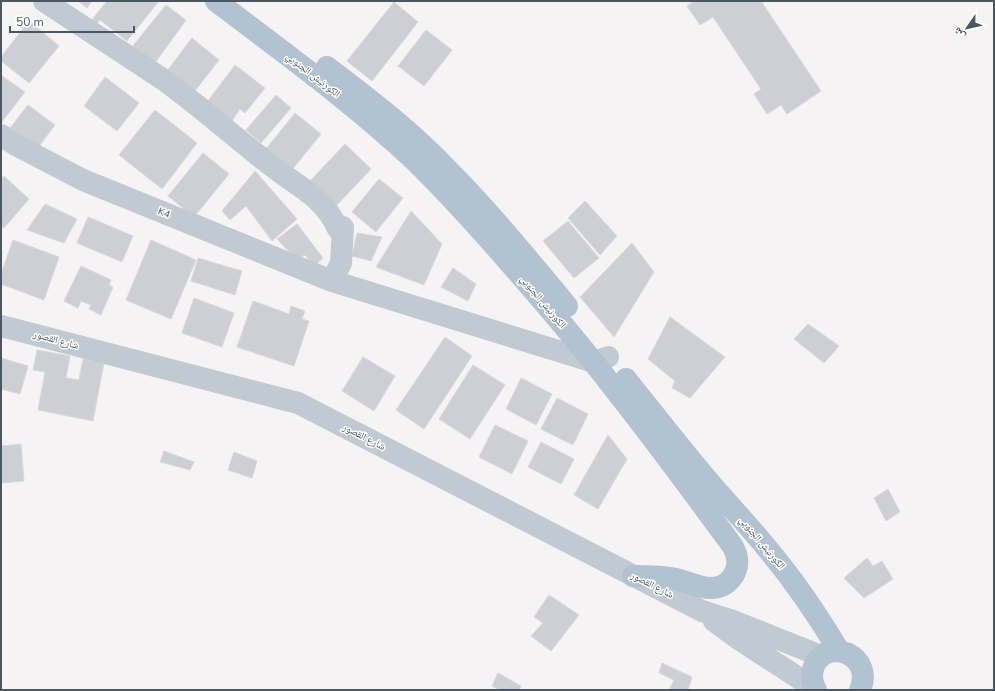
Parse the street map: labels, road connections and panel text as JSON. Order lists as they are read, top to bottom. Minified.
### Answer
{"streets":{"main road":["الكورنيش الجنوبي"],"street":["K4","شارع القصور"]},"crossings":[["الكورنيش الجنوبي","K4"],["الكورنيش الجنوبي","شارع القصور"]],"scale_bar":"50 m","north":"bottom left"}
